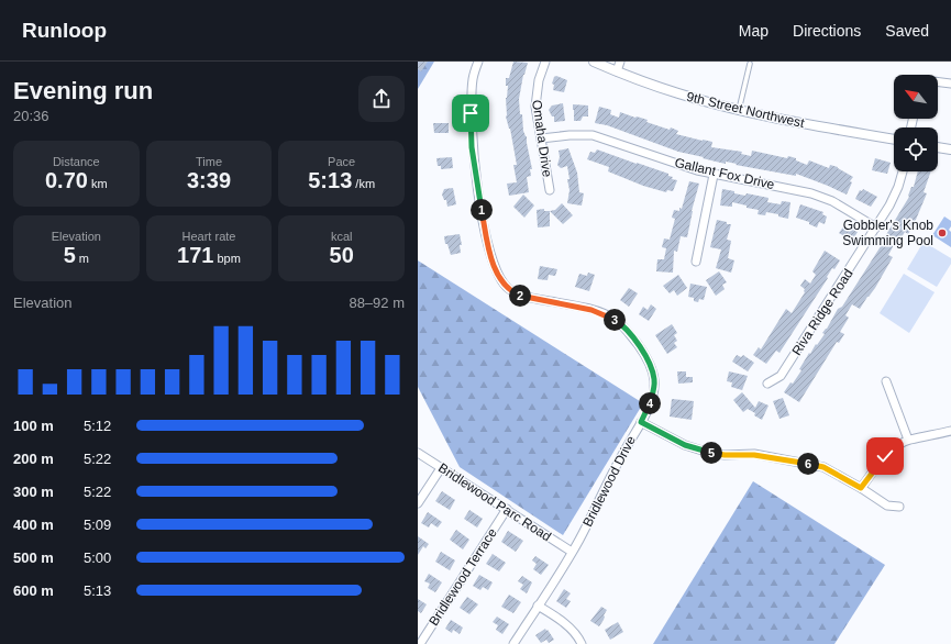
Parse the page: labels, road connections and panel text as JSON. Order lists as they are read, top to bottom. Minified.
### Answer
{"streets":{"street":["9th Street Northwest","Omaha Drive","Gallant Fox Drive","Riva Ridge Road","Bridlewood Drive","Bridlewood Parc Road","Bridlewood Terrace"]},"crossings":[["Omaha Drive","Gallant Fox Drive"],["Gallant Fox Drive","Riva Ridge Road"],["Bridlewood Drive","Bridlewood Parc Road"],["Bridlewood Parc Road","Bridlewood Terrace"]],"places":["Gobbler's Knob Swimming Pool"],"north":"top left","page":{"header":"Runloop","nav":["Map","Directions","Saved"],"heading":["Evening run","20:36"],"stats":[["Distance","0.70 km"],["Time","3:39"],["Pace","5:13 /km"],["Elevation","5 m"],["Heart rate","171 bpm"],["kcal","50"]],"pins":["1","2","3","4","5","6"],"chart":["Elevation","88–92 m"],"list":[{"name":"100 m","note":"5:12"},{"name":"200 m","note":"5:22"},{"name":"300 m","note":"5:22"},{"name":"400 m","note":"5:09"},{"name":"500 m","note":"5:00"},{"name":"600 m","note":"5:13"}]}}
